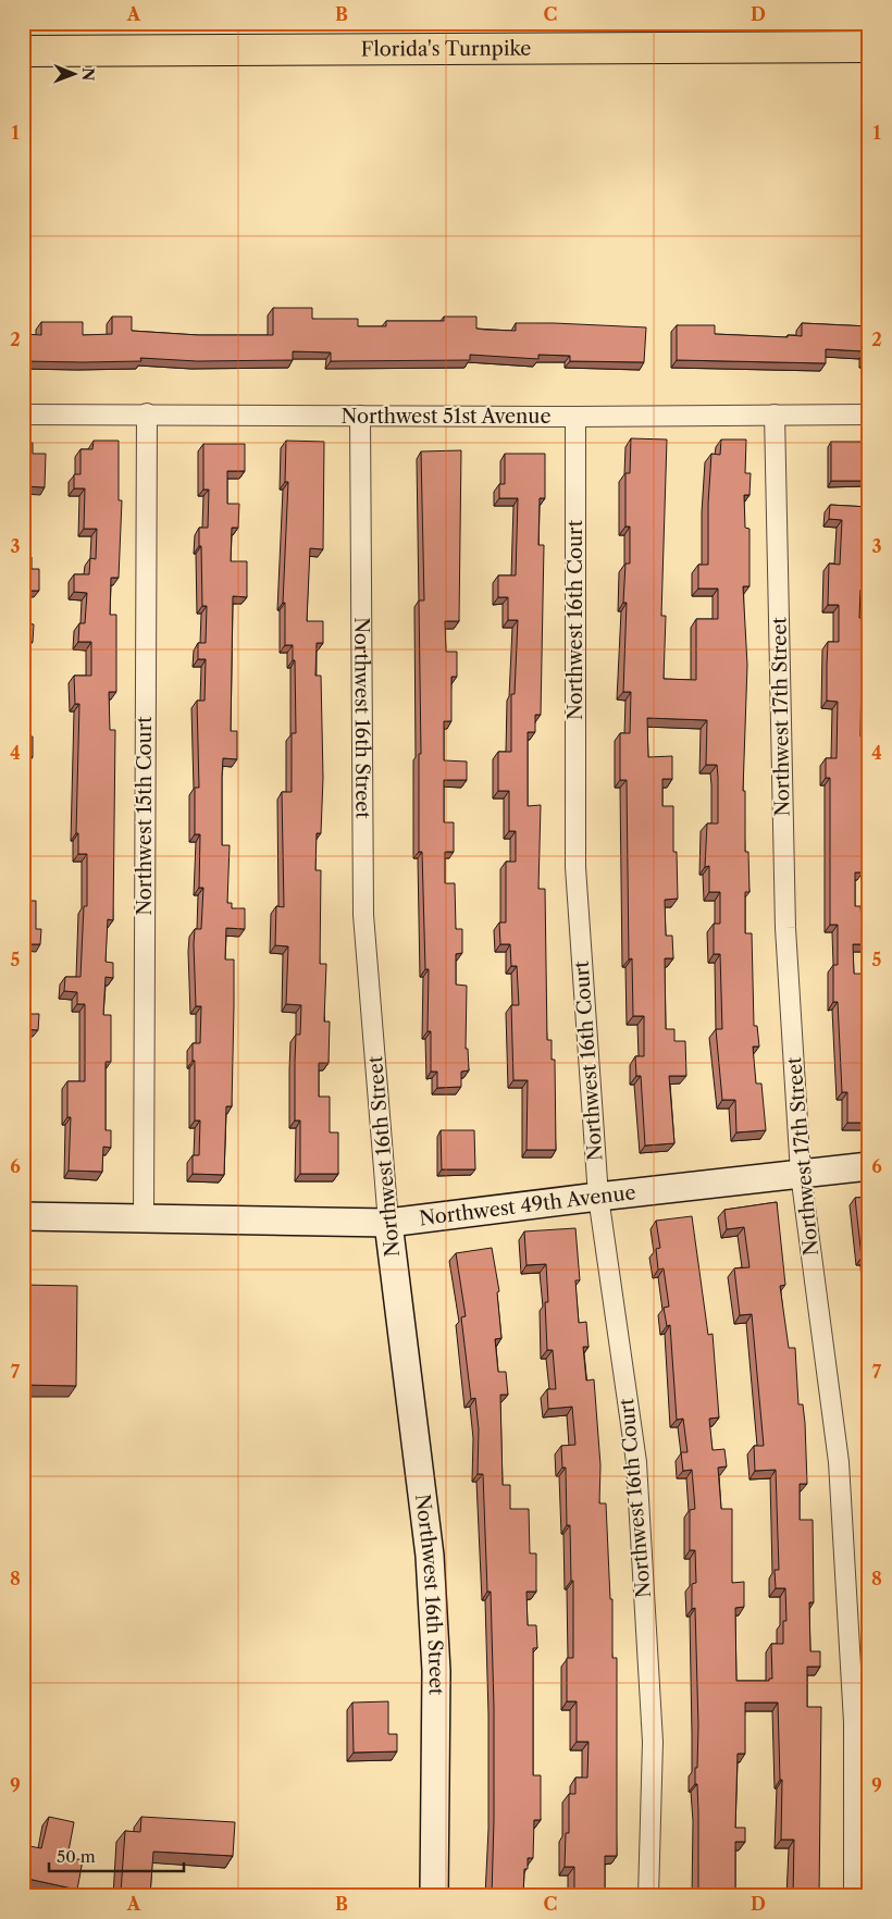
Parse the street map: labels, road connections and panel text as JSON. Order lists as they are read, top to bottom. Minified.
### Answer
{"streets":{"highway":["Florida's Turnpike"],"street":["Northwest 51st Avenue","Northwest 16th Court","Northwest 16th Street","Northwest 17th Street","Northwest 15th Court","Northwest 49th Avenue"]},"crossings":[["Northwest 51st Avenue","Northwest 16th Court"],["Northwest 51st Avenue","Northwest 16th Street"],["Northwest 51st Avenue","Northwest 17th Street"],["Northwest 51st Avenue","Northwest 15th Court"],["Northwest 16th Court","Northwest 49th Avenue"],["Northwest 16th Street","Northwest 49th Avenue"],["Northwest 17th Street","Northwest 49th Avenue"],["Northwest 15th Court","Northwest 49th Avenue"]],"scale_bar":"50 m","north":"right","grid":{"columns":["A","B","C","D"],"rows":["1","2","3","4","5","6","7","8","9"]}}
